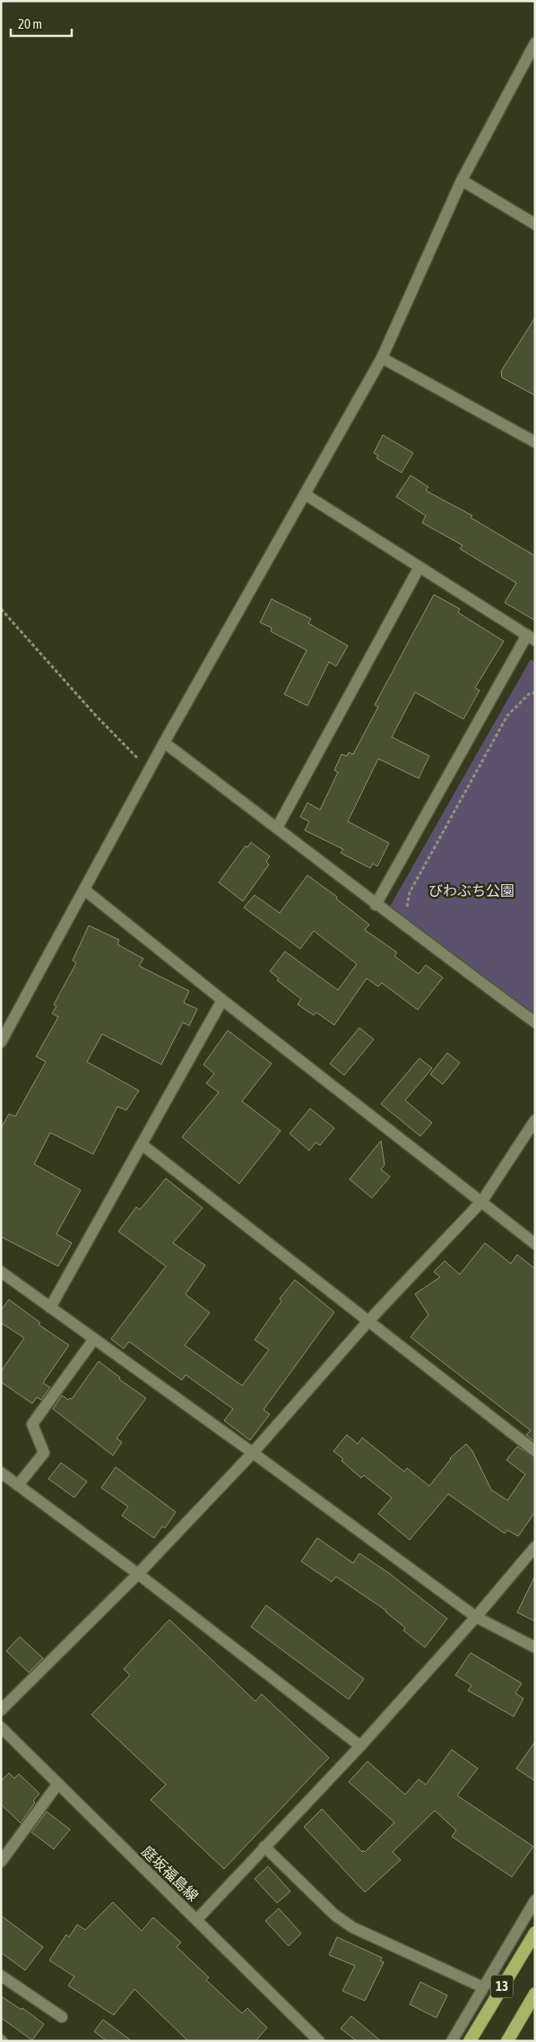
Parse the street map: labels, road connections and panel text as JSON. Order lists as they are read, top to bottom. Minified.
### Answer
{"streets":{"highway":["13"],"street":["庭坂福島線"]},"parks":["びわぶち公園"],"scale_bar":"20 m"}
